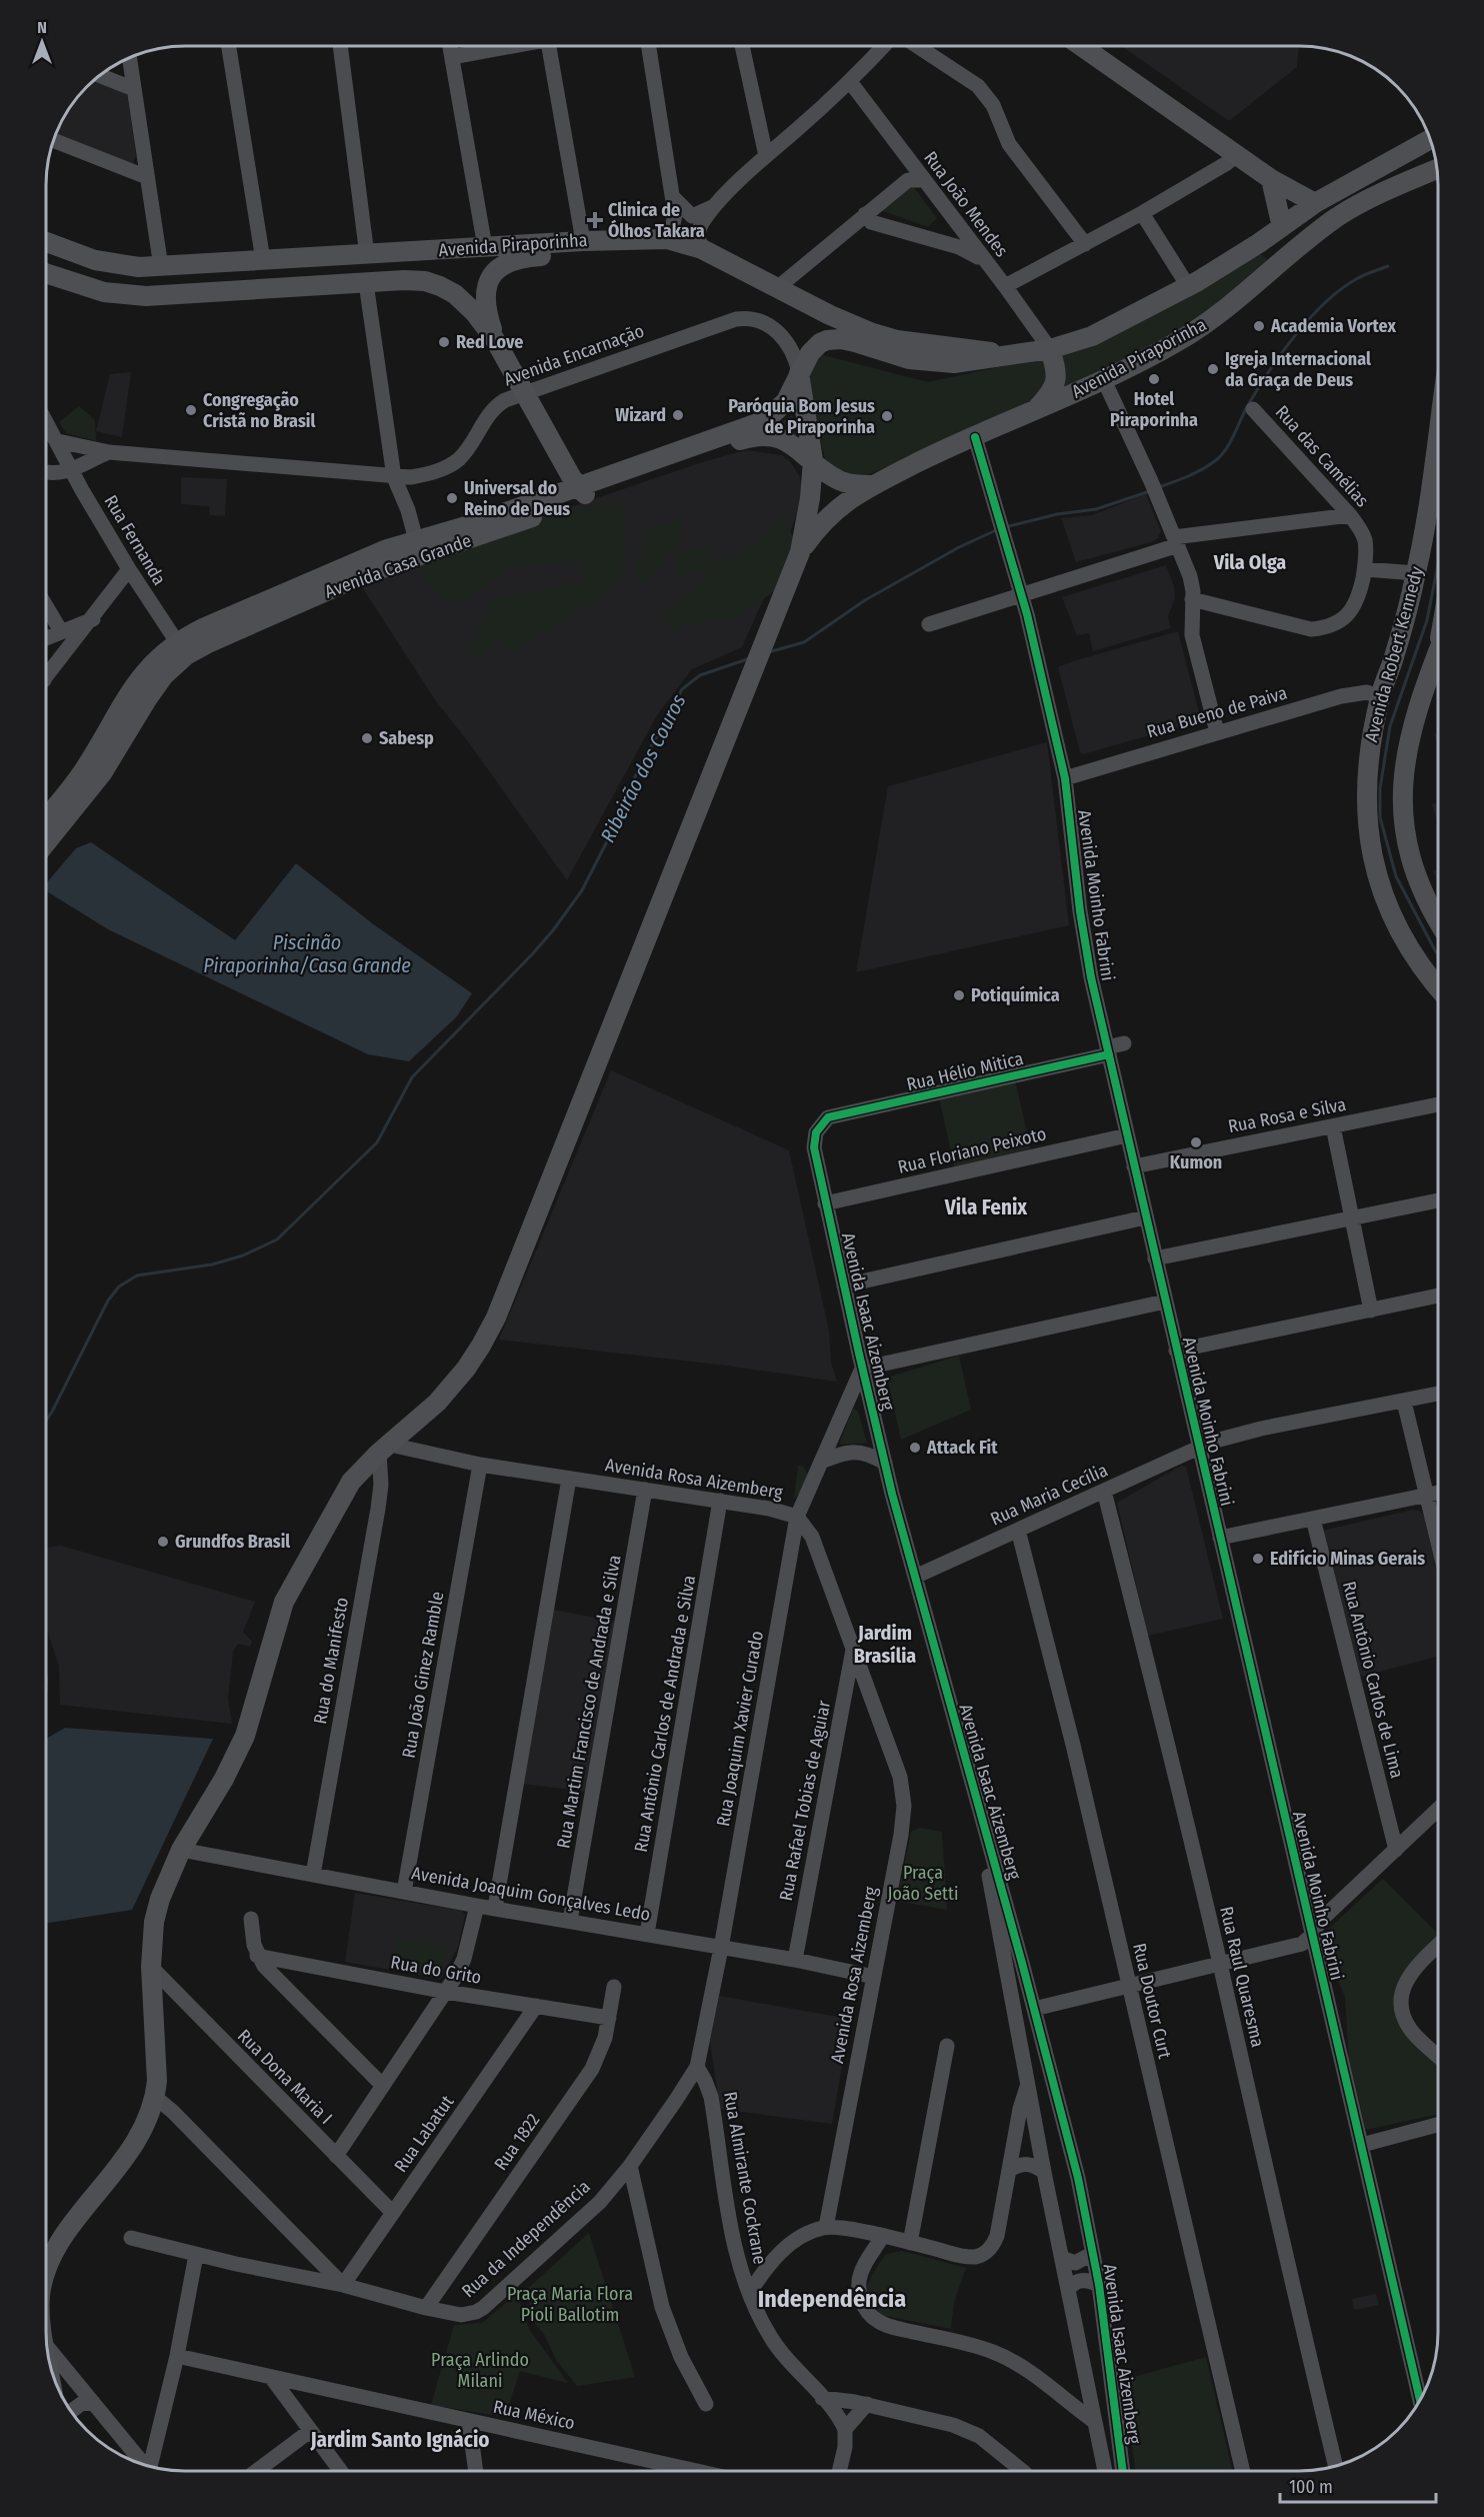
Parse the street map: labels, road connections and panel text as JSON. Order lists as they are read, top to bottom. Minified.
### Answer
{"streets":{"main road":["Avenida Piraporinha","Avenida Casa Grande","Avenida Robert Kennedy"],"street":["Rua João Mendes","Avenida Encarnação","Rua das Camélias","Rua Fernanda","Rua Bueno de Paiva","Avenida Moinho Fabrini","Rua Hélio Mitica","Rua Rosa e Silva","Rua Floriano Peixoto","Avenida Isaac Aizemberg","Avenida Rosa Aizemberg","Rua Maria Cecília","Rua do Manifesto","Rua João Ginez Ramble","Rua Antônio Carlos de Lima","Rua Martim Francisco de Andrada e Silva","Rua Antônio Carlos de Andrada e Silva","Rua Joaquim Xavier Curado","Rua Rafael Tobias de Aguiar","Avenida Joaquim Gonçalves Ledo","Rua do Grito","Rua Raul Quaresma","Rua Doutor Curt","Rua Dona Maria I","Rua Labatut","Rua 1822","Rua Almirante Cockrane","Rua da Independência","Rua México"]},"crossings":[["Rua João Mendes","Avenida Piraporinha"],["Avenida Piraporinha","Avenida Encarnação"],["Avenida Piraporinha","Avenida Casa Grande"],["Avenida Piraporinha","Avenida Moinho Fabrini"],["Avenida Encarnação","Rua Fernanda"],["Avenida Encarnação","Avenida Casa Grande"],["Rua Fernanda","Avenida Casa Grande"],["Avenida Robert Kennedy","Rua Bueno de Paiva"],["Rua Bueno de Paiva","Avenida Moinho Fabrini"],["Avenida Moinho Fabrini","Rua Hélio Mitica"],["Avenida Moinho Fabrini","Rua Rosa e Silva"],["Avenida Moinho Fabrini","Rua Floriano Peixoto"],["Avenida Moinho Fabrini","Rua Maria Cecília"],["Rua Hélio Mitica","Avenida Isaac Aizemberg"],["Rua Floriano Peixoto","Avenida Isaac Aizemberg"],["Avenida Isaac Aizemberg","Rua Maria Cecília"],["Avenida Isaac Aizemberg","Rua Joaquim Xavier Curado"],["Avenida Rosa Aizemberg","Rua do Manifesto"],["Avenida Rosa Aizemberg","Rua João Ginez Ramble"],["Avenida Rosa Aizemberg","Rua Martim Francisco de Andrada e Silva"],["Avenida Rosa Aizemberg","Rua Antônio Carlos de Andrada e Silva"],["Avenida Rosa Aizemberg","Rua Joaquim Xavier Curado"],["Avenida Rosa Aizemberg","Rua Rafael Tobias de Aguiar"],["Avenida Rosa Aizemberg","Avenida Joaquim Gonçalves Ledo"],["Rua Maria Cecília","Rua Raul Quaresma"],["Rua Maria Cecília","Rua Doutor Curt"],["Rua do Manifesto","Avenida Joaquim Gonçalves Ledo"],["Rua João Ginez Ramble","Avenida Joaquim Gonçalves Ledo"],["Rua Martim Francisco de Andrada e Silva","Avenida Joaquim Gonçalves Ledo"],["Rua Antônio Carlos de Andrada e Silva","Avenida Joaquim Gonçalves Ledo"],["Rua Joaquim Xavier Curado","Avenida Joaquim Gonçalves Ledo"],["Rua Joaquim Xavier Curado","Rua da Independência"],["Rua Rafael Tobias de Aguiar","Avenida Joaquim Gonçalves Ledo"],["Avenida Joaquim Gonçalves Ledo","Rua da Independência"],["Rua do Grito","Rua Labatut"],["Rua do Grito","Rua 1822"],["Rua Dona Maria I","Rua Labatut"],["Rua Labatut","Rua da Independência"],["Rua 1822","Rua da Independência"],["Rua Almirante Cockrane","Rua da Independência"]],"districts":["Vila Olga","Vila Fenix","Jardim Brasília","Independência","Jardim Santo Ignácio"],"water":["Ribeirão dos Couros","Piscinão Piraporinha/Casa Grande"],"parks":["Praça João Setti","Praça Maria Flora Pioli Ballotim","Praça Arlindo Milani"],"places":{"health":["Clinica de Ólhos Takara"],"other":["Academia Vortex","Red Love","Igreja Internacional da Graça de Deus","Hotel Piraporinha","Congregação Cristã no Brasil","Wizard","Paróquia Bom Jesus de Piraporinha","Universal do Reino de Deus","Sabesp","Potiquímica","Kumon","Attack Fit","Grundfos Brasil","Edifício Minas Gerais"]},"scale_bar":"100 m","north":"top"}
